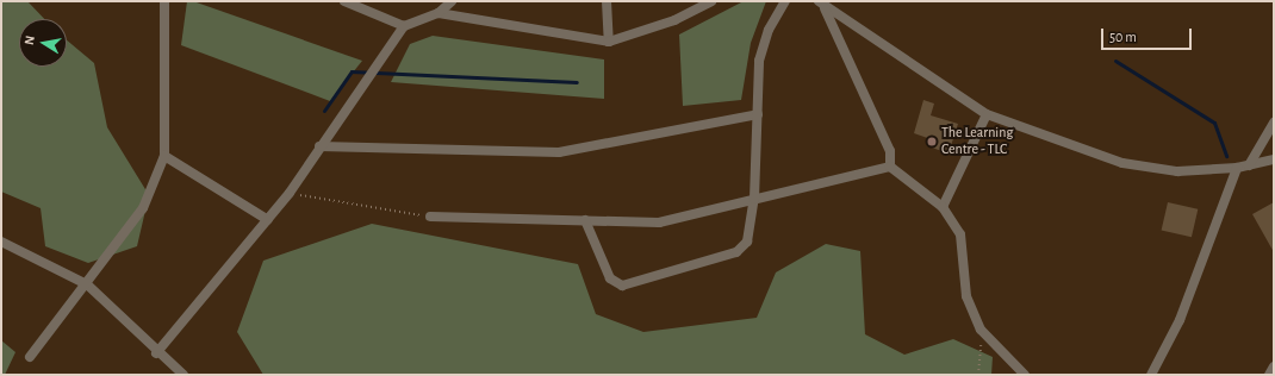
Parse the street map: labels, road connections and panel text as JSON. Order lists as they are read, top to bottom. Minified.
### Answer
{"places":["The Learning Centre - TLC"],"scale_bar":"50 m","north":"left"}
